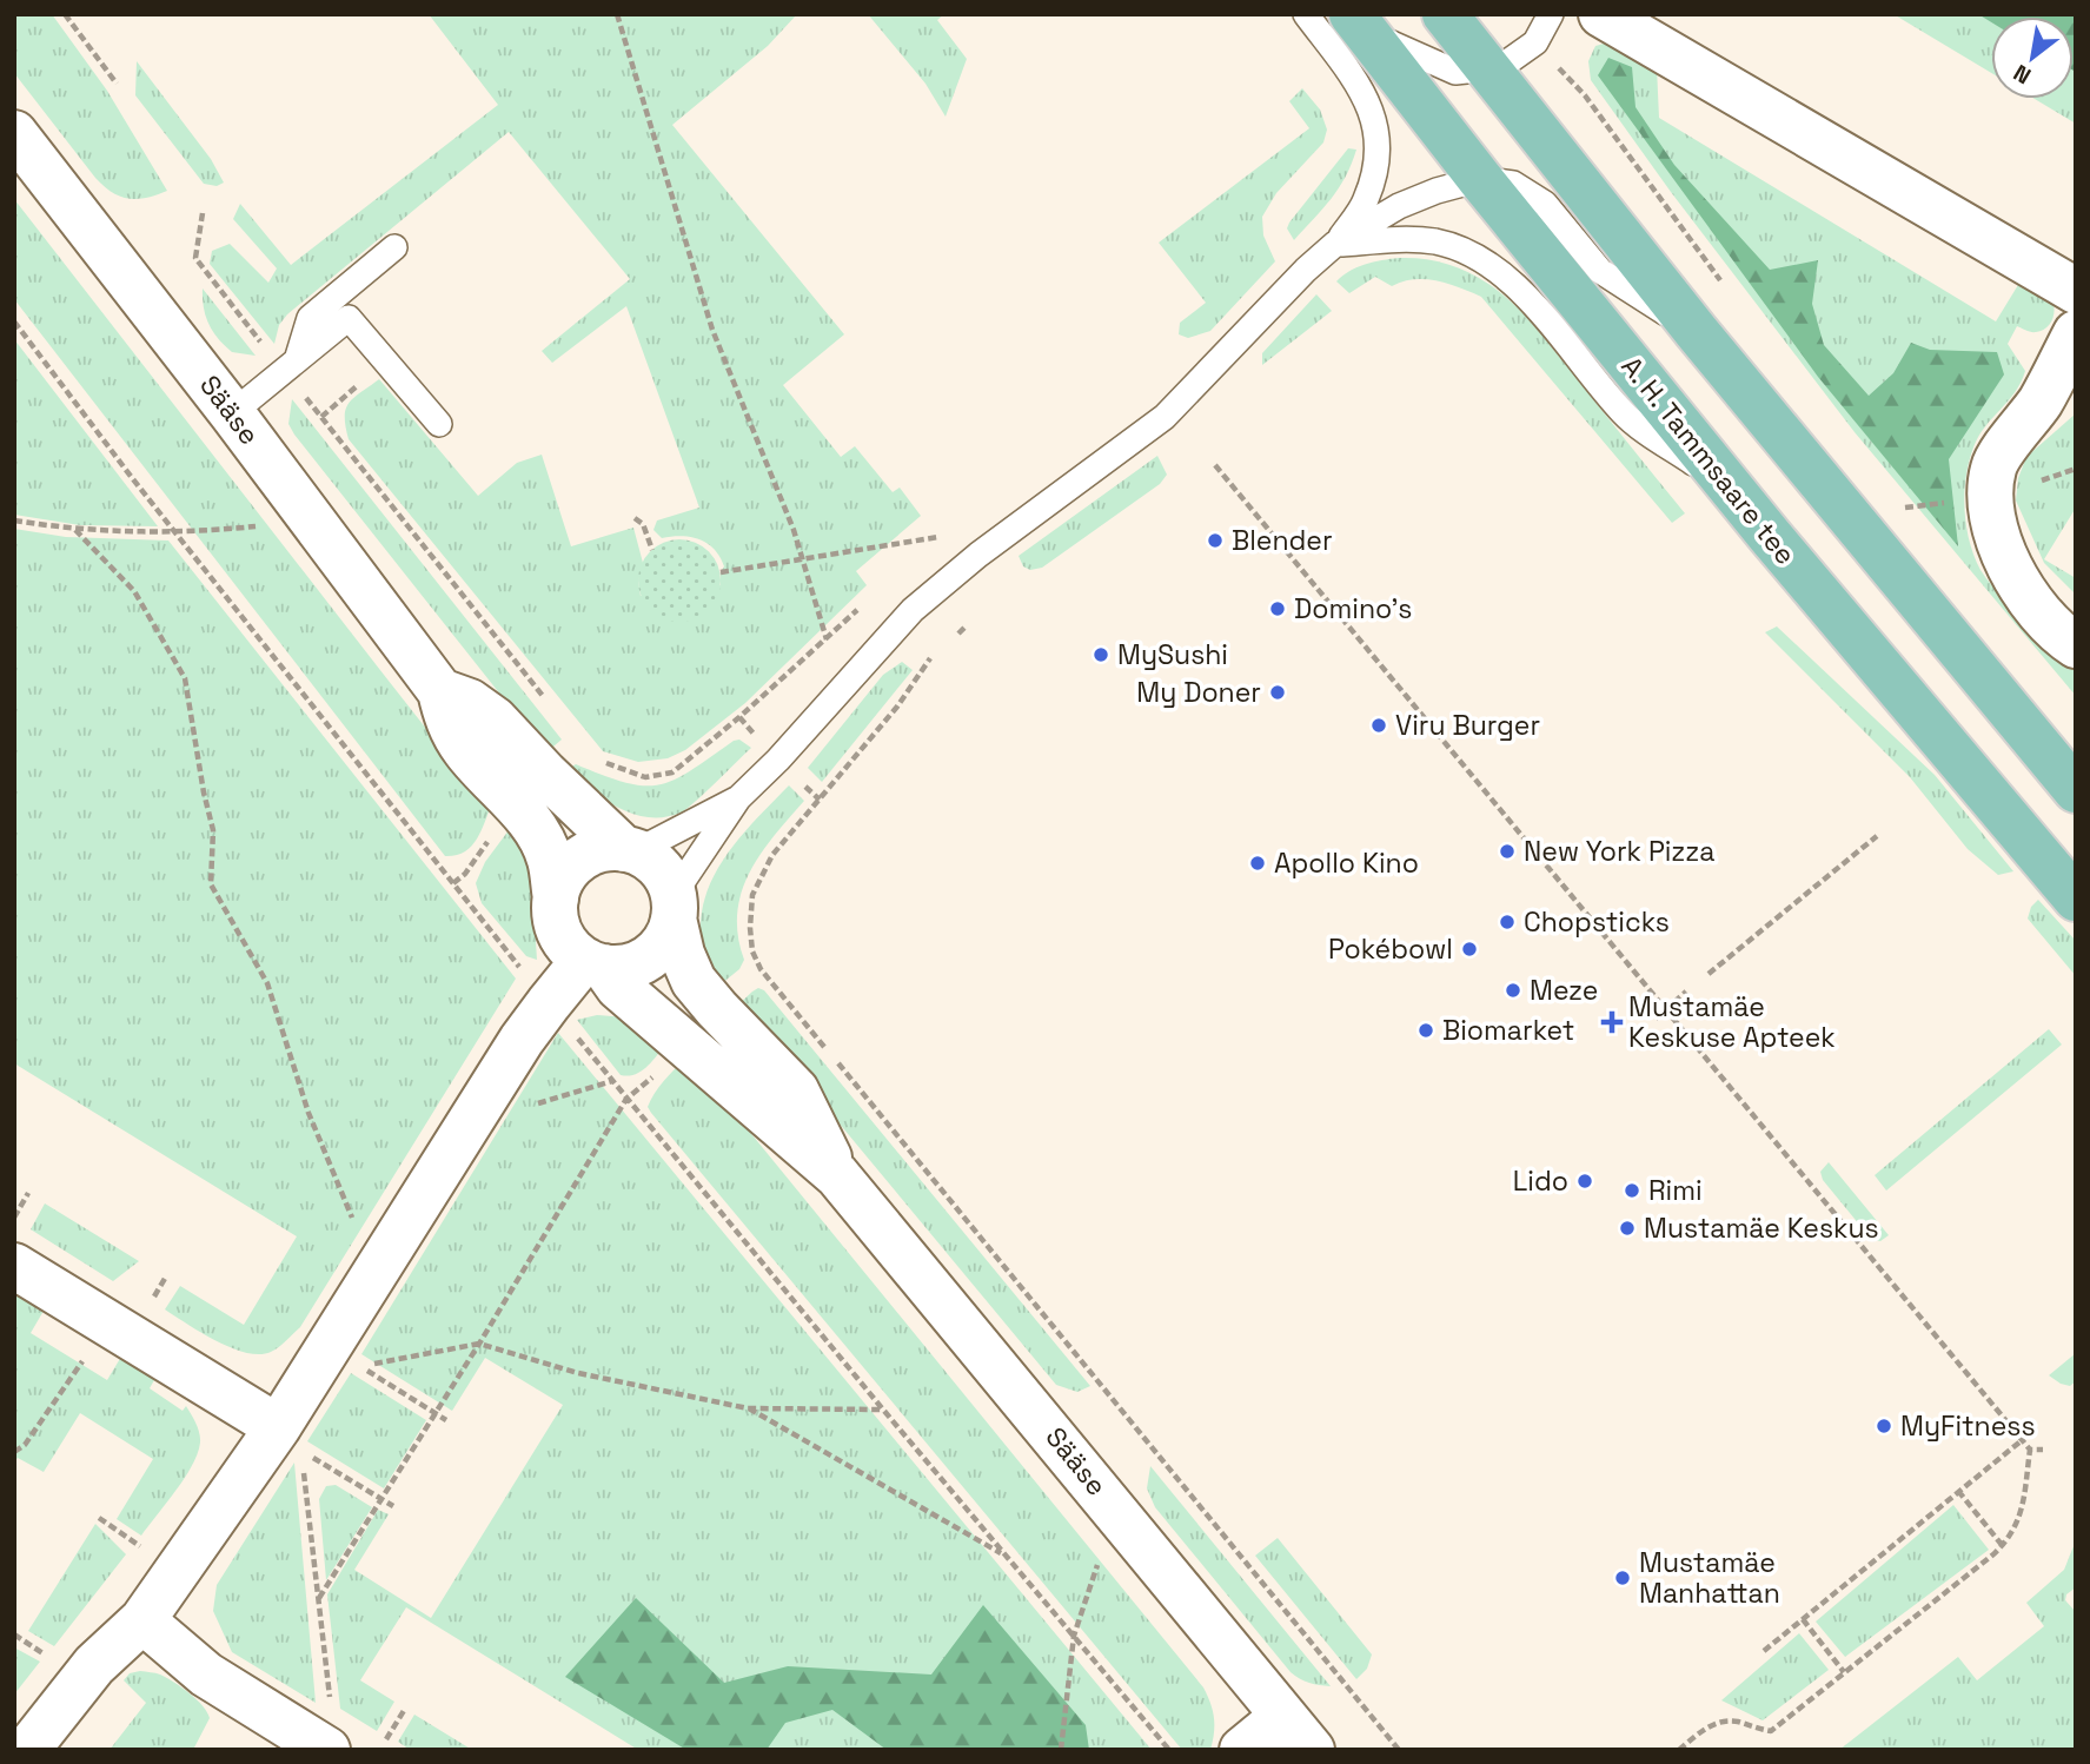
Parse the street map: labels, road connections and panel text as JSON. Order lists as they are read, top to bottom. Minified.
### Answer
{"streets":{"main road":["A. H. Tammsaare tee"],"street":["Sääse"]},"places":{"other":["Blender","Domino's","MySushi","My Doner","Viru Burger","New York Pizza","Apollo Kino","Chopsticks","Pokébowl","Meze","Biomarket","Lido","Rimi","Mustamäe Keskus","MyFitness","Mustamäe Manhattan"],"health":["Mustamäe Keskuse Apteek"]},"north":"bottom left"}
